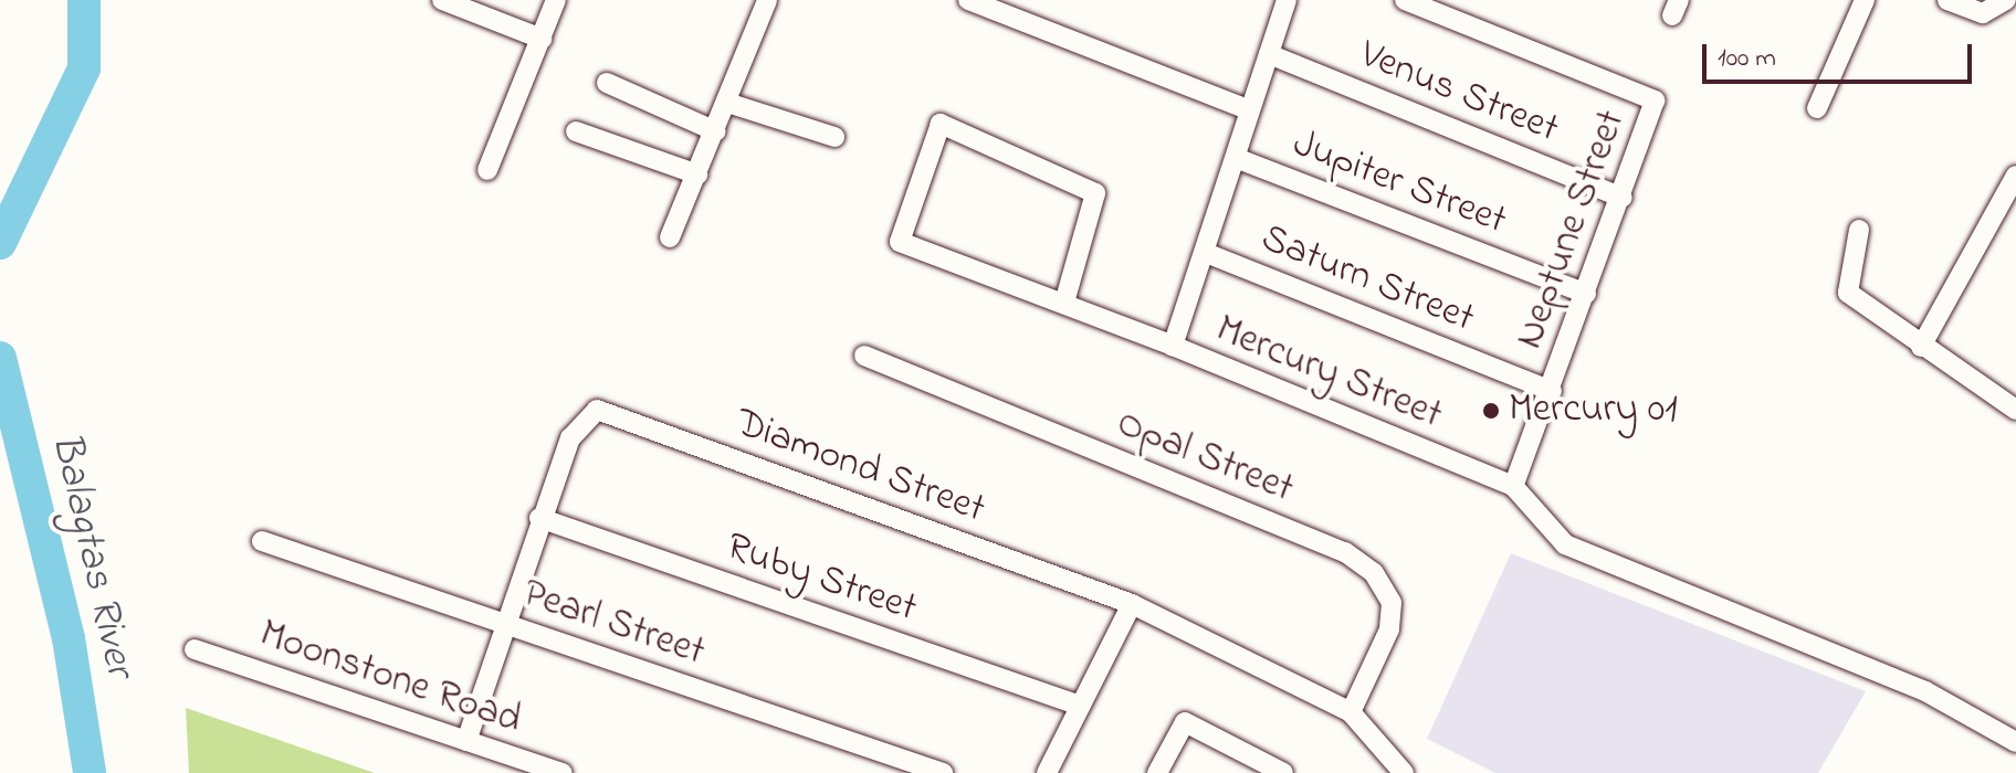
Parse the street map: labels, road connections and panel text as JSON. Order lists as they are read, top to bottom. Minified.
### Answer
{"streets":{"street":["Venus Street","Jupiter Street","Neptune Street","Saturn Street","Mercury Street","Opal Street","Diamond Street","Ruby Street","Pearl Street","Moonstone Road"]},"crossings":[["Venus Street","Neptune Street"],["Venus Street","Mercury Street"],["Jupiter Street","Neptune Street"],["Jupiter Street","Mercury Street"],["Neptune Street","Saturn Street"],["Neptune Street","Mercury Street"],["Saturn Street","Mercury Street"],["Opal Street","Diamond Street"],["Diamond Street","Ruby Street"],["Diamond Street","Pearl Street"],["Diamond Street","Moonstone Road"]],"water":["Balagtas River"],"places":["Mercury 01"],"scale_bar":"100 m"}
